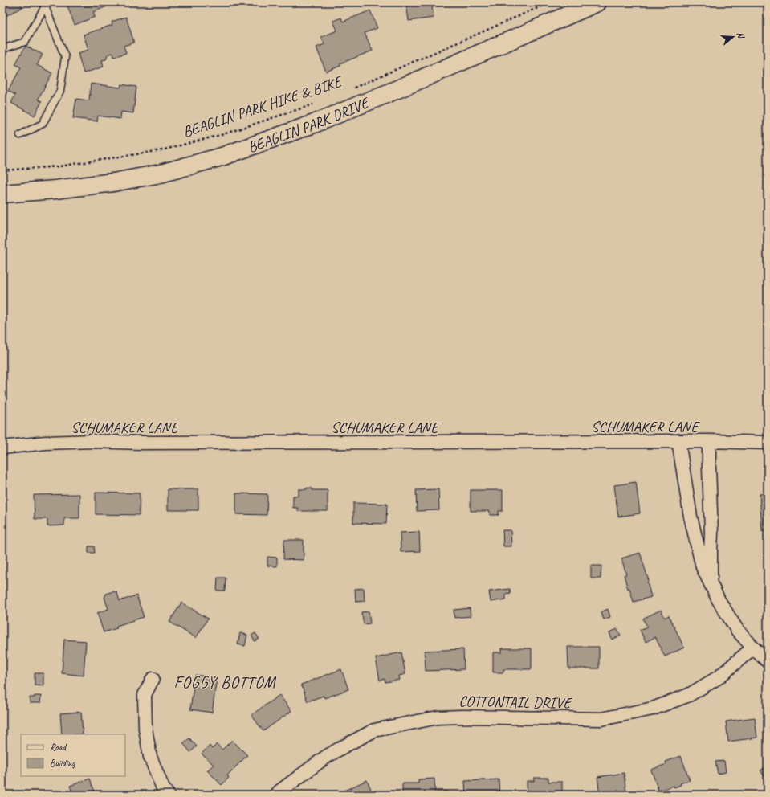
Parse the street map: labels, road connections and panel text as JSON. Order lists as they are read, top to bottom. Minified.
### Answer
{"streets":{"main road":["BEAGLIN PARK DRIVE"],"street":["SCHUMAKER LANE","COTTONTAIL DRIVE"],"path":["BEAGLIN PARK HIKE & BIKE"]},"districts":["FOGGY BOTTOM"],"legend":["Road","Building"],"north":"right"}
